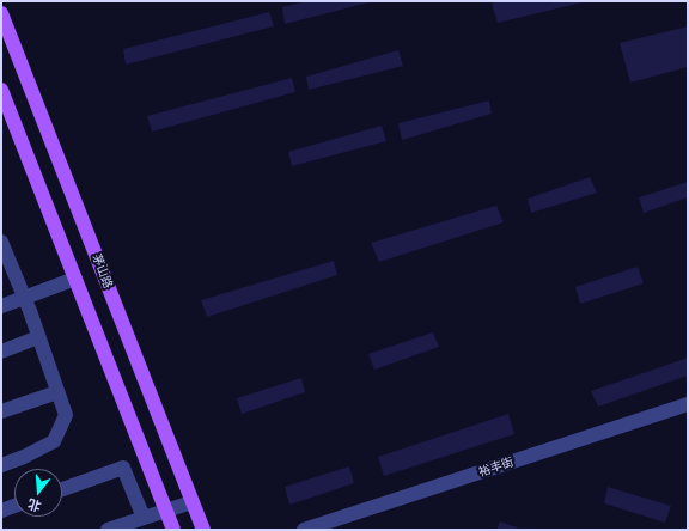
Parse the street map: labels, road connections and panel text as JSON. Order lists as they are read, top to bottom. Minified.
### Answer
{"streets":{"main road":["茅山路"],"street":["裕丰街"]},"north":"bottom"}
